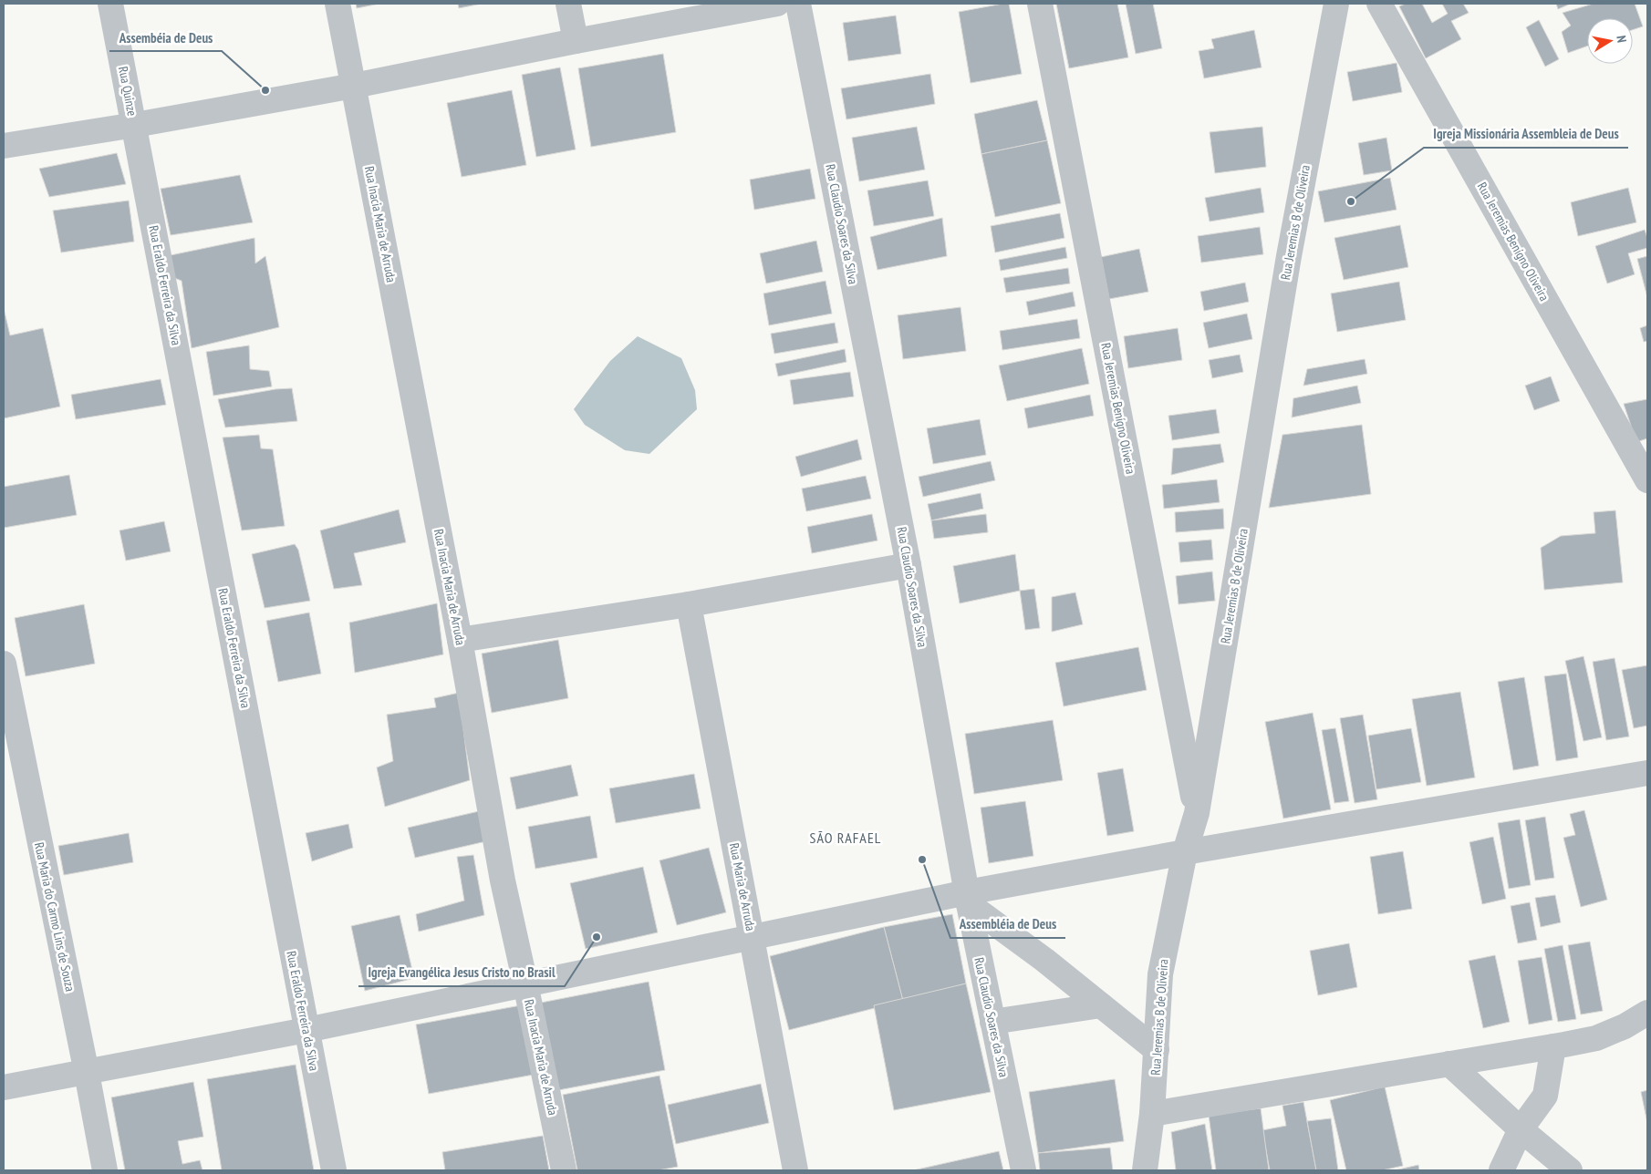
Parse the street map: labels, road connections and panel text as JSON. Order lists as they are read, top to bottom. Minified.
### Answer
{"streets":{"street":["Rua Quinze","Rua Jeremias B de Oliveira","Rua Inacia Maria de Arruda","Rua Claudio Soares da Silva","Rua Jeremias Benígno Oliveira","Rua Eraldo Ferreira da Silva","Rua Maria de Arruda","Rua Maria do Carmo Lins de Souza"]},"crossings":[["Rua Quinze","Rua Eraldo Ferreira da Silva"],["Rua Jeremias B de Oliveira","Rua Jeremias Benígno Oliveira"]],"districts":["SÃO RAFAEL"],"places":["Assembéia de Deus","Igreja Missionária Assembleia de Deus","Assembléia de Deus","Igreja Evangélica Jesus Cristo no Brasil"],"north":"right"}
